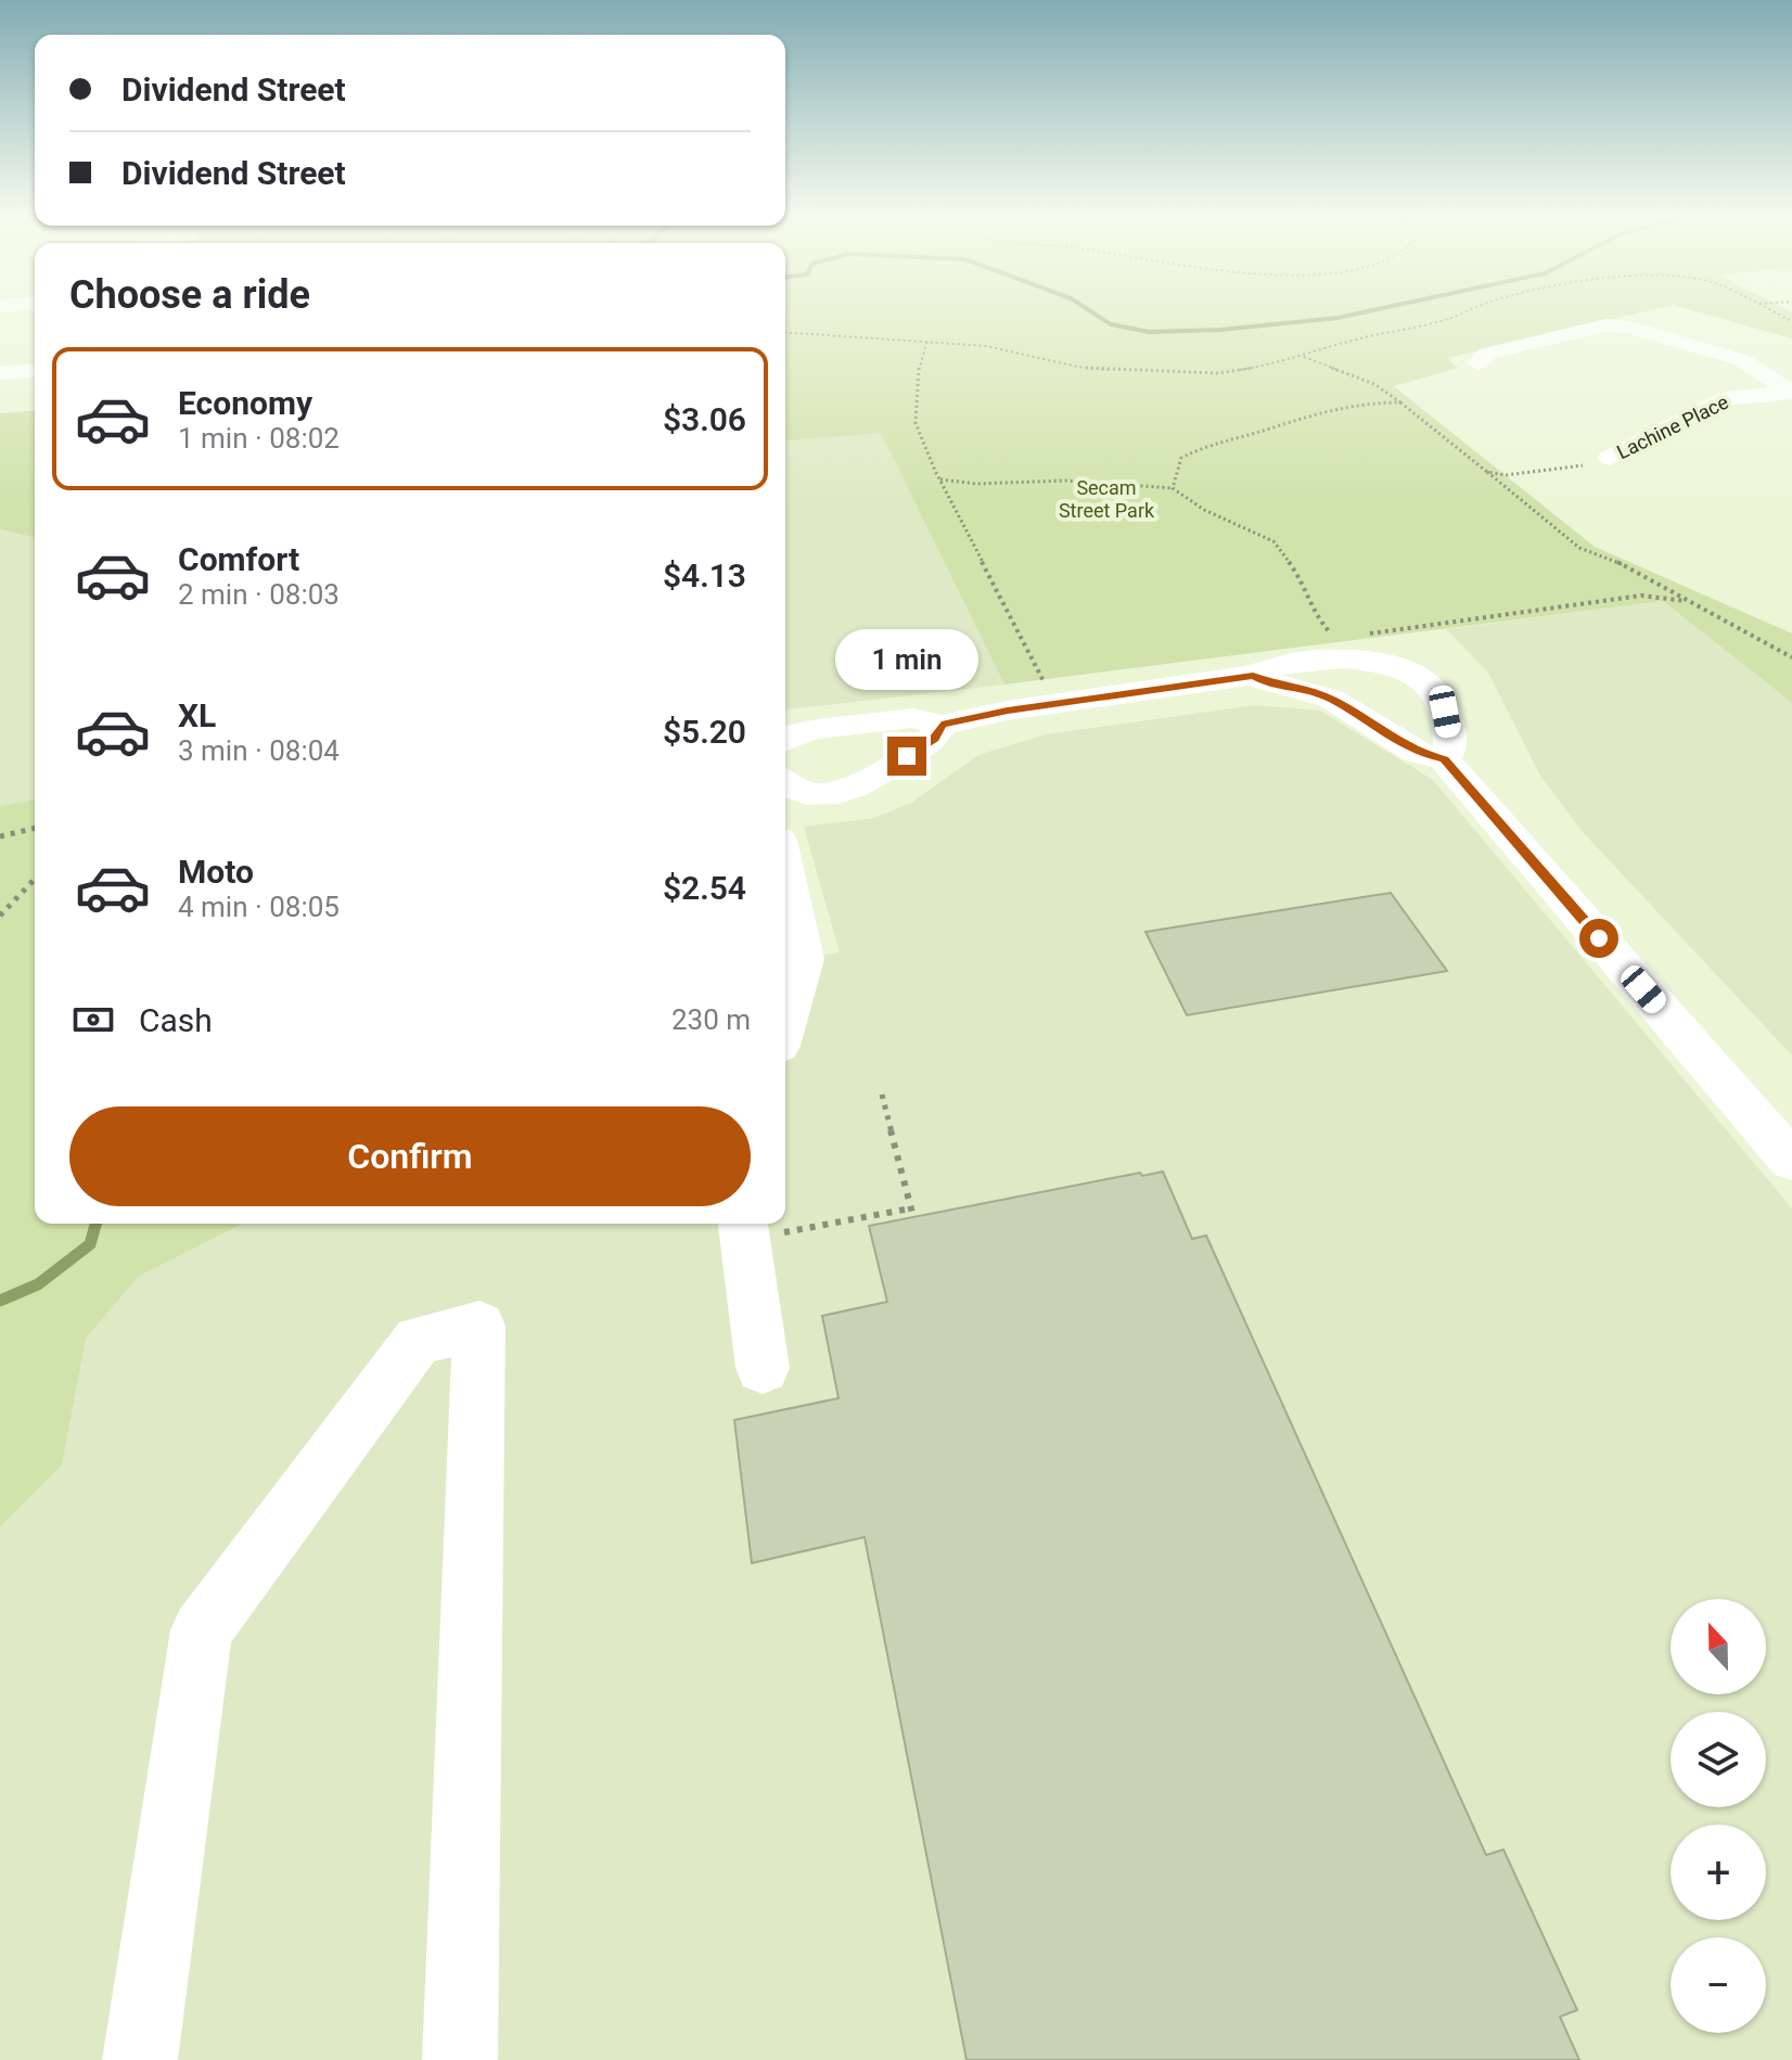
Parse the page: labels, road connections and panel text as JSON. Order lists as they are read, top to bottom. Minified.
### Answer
{"streets":{"street":["Lachine Place"]},"parks":["Secam Street Park"],"north":"top","page":{"banner":["Dividend Street","Dividend Street"],"heading":"Choose a ride","list":[{"name":"Economy","note":"1 min · 08:02","value":"$3.06"},{"name":"Comfort","note":"2 min · 08:03","value":"$4.13"},{"name":"XL","note":"3 min · 08:04","value":"$5.20"},{"name":"Moto","note":"4 min · 08:05","value":"$2.54"}],"bubble":"1 min","pay":["Cash","230 m"],"buttons":"Confirm","map_buttons":["+","−"]}}
